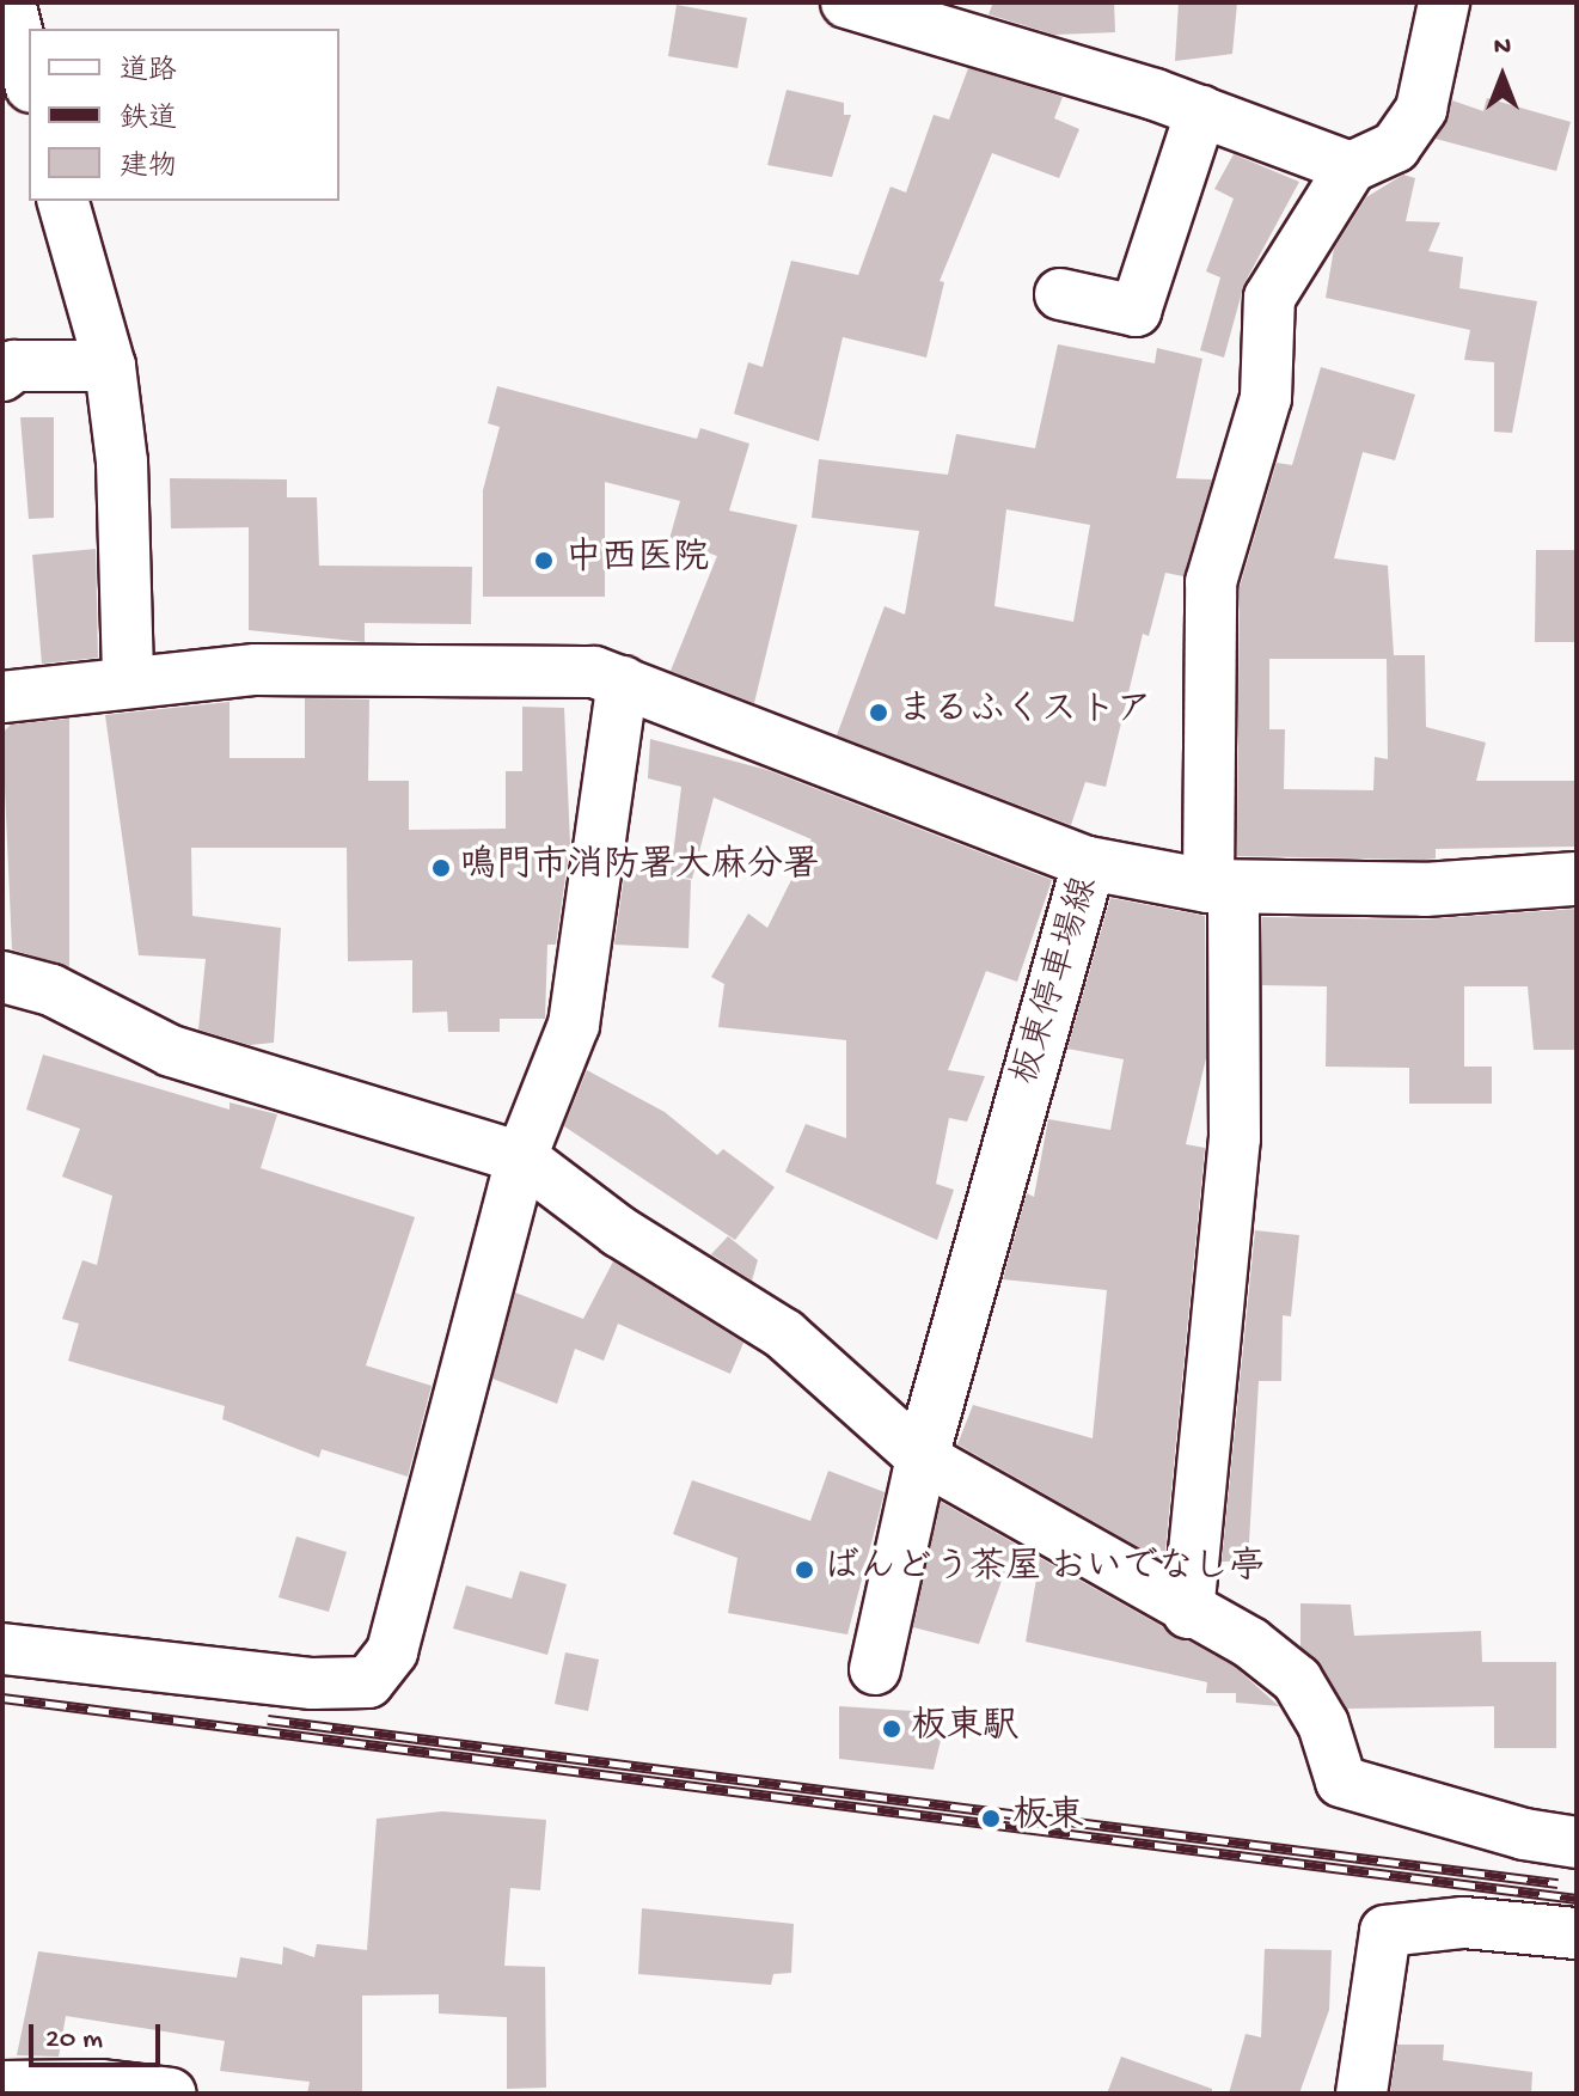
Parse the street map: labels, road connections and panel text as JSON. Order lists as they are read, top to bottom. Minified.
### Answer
{"streets":{"main road":["板東停車場線"]},"places":["中西医院","まるふくストア","鳴門市消防署大麻分署","ばんどう茶屋 おいでなし亭","板東駅","板東"],"legend":["道路","鉄道","建物"],"scale_bar":"20 m","north":"top"}
